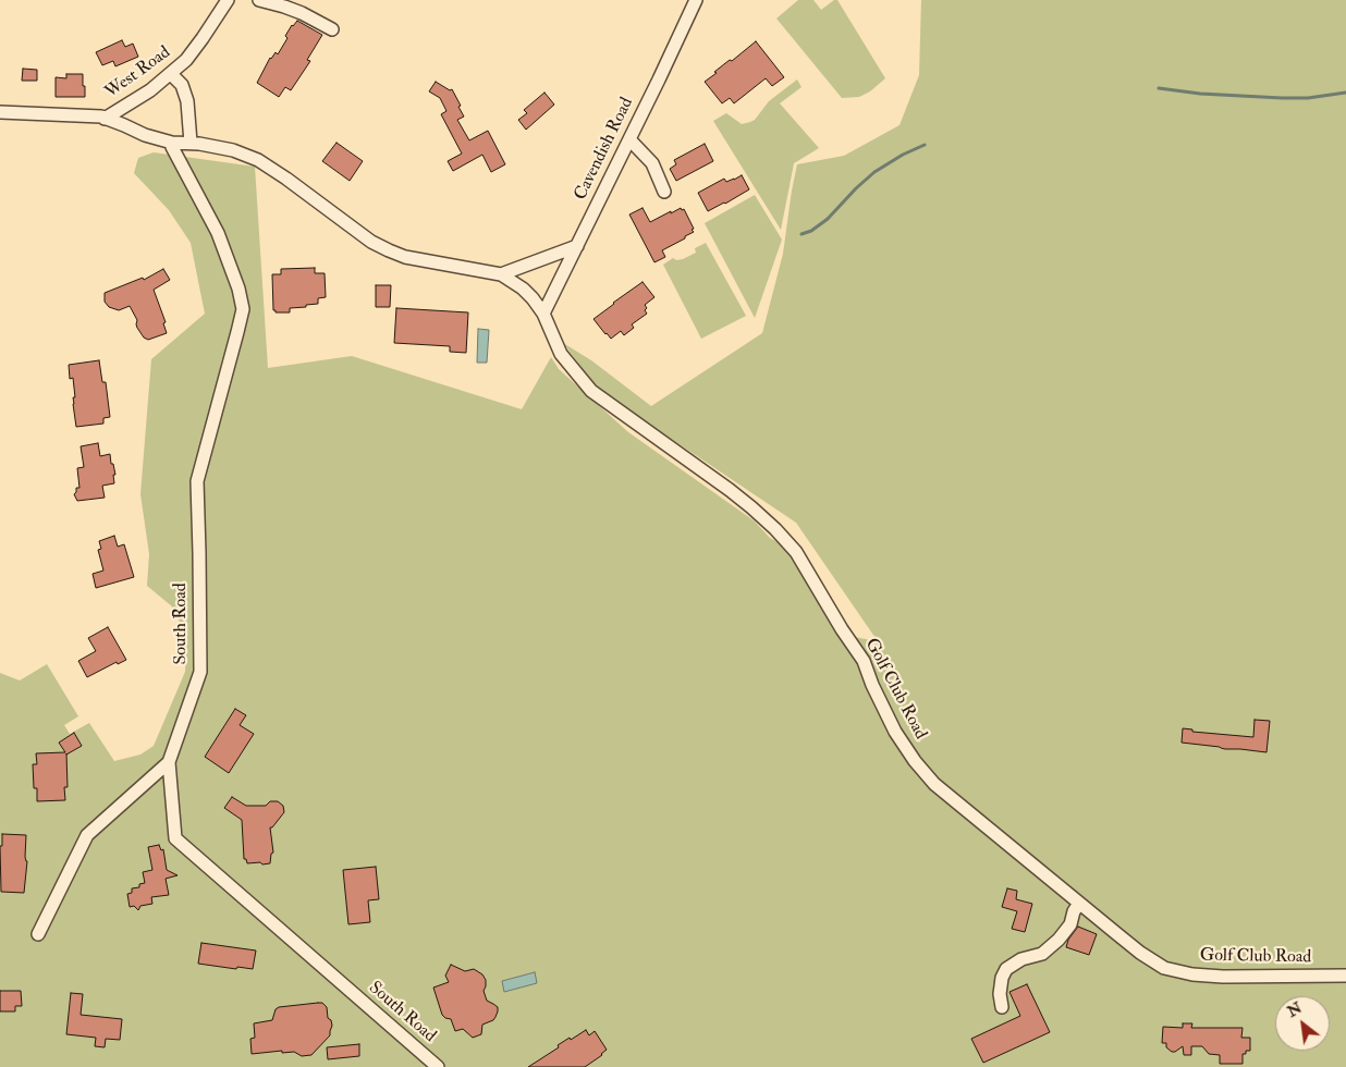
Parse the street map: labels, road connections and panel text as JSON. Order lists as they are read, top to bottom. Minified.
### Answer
{"streets":{"street":["West Road","Cavendish Road","South Road","Golf Club Road"]},"crossings":[["Cavendish Road","Golf Club Road"]],"north":"top left"}
